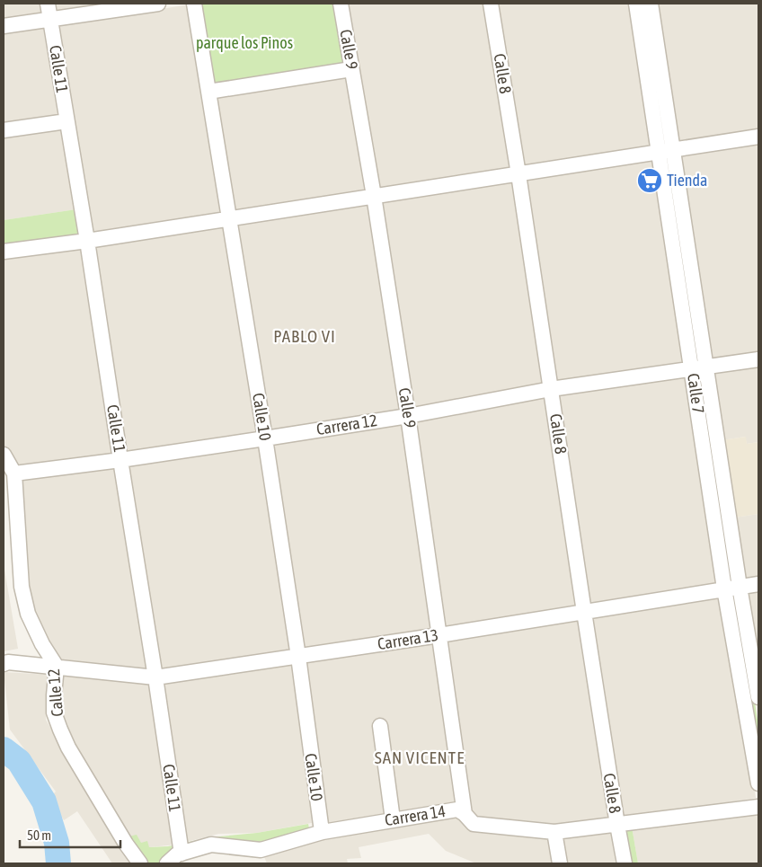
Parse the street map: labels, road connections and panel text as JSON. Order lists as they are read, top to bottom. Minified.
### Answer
{"streets":{"street":["Calle 9","Calle 11","Calle 8","Calle 7","Calle 10","Carrera 12","Carrera 13","Calle 12","Carrera 14"]},"crossings":[["Calle 9","Carrera 12"],["Calle 9","Carrera 13"],["Calle 9","Carrera 14"],["Calle 11","Carrera 12"],["Calle 11","Carrera 13"],["Calle 11","Carrera 14"],["Calle 8","Carrera 12"],["Calle 8","Carrera 13"],["Calle 8","Carrera 14"],["Calle 7","Carrera 12"],["Calle 7","Carrera 13"],["Calle 10","Carrera 12"],["Calle 10","Carrera 13"],["Calle 10","Carrera 14"],["Carrera 12","Calle 12"],["Carrera 13","Calle 12"]],"districts":["PABLO VI","SAN VICENTE"],"parks":["parque los Pinos"],"places":{"supermarket":["Tienda"]},"scale_bar":"50 m"}
